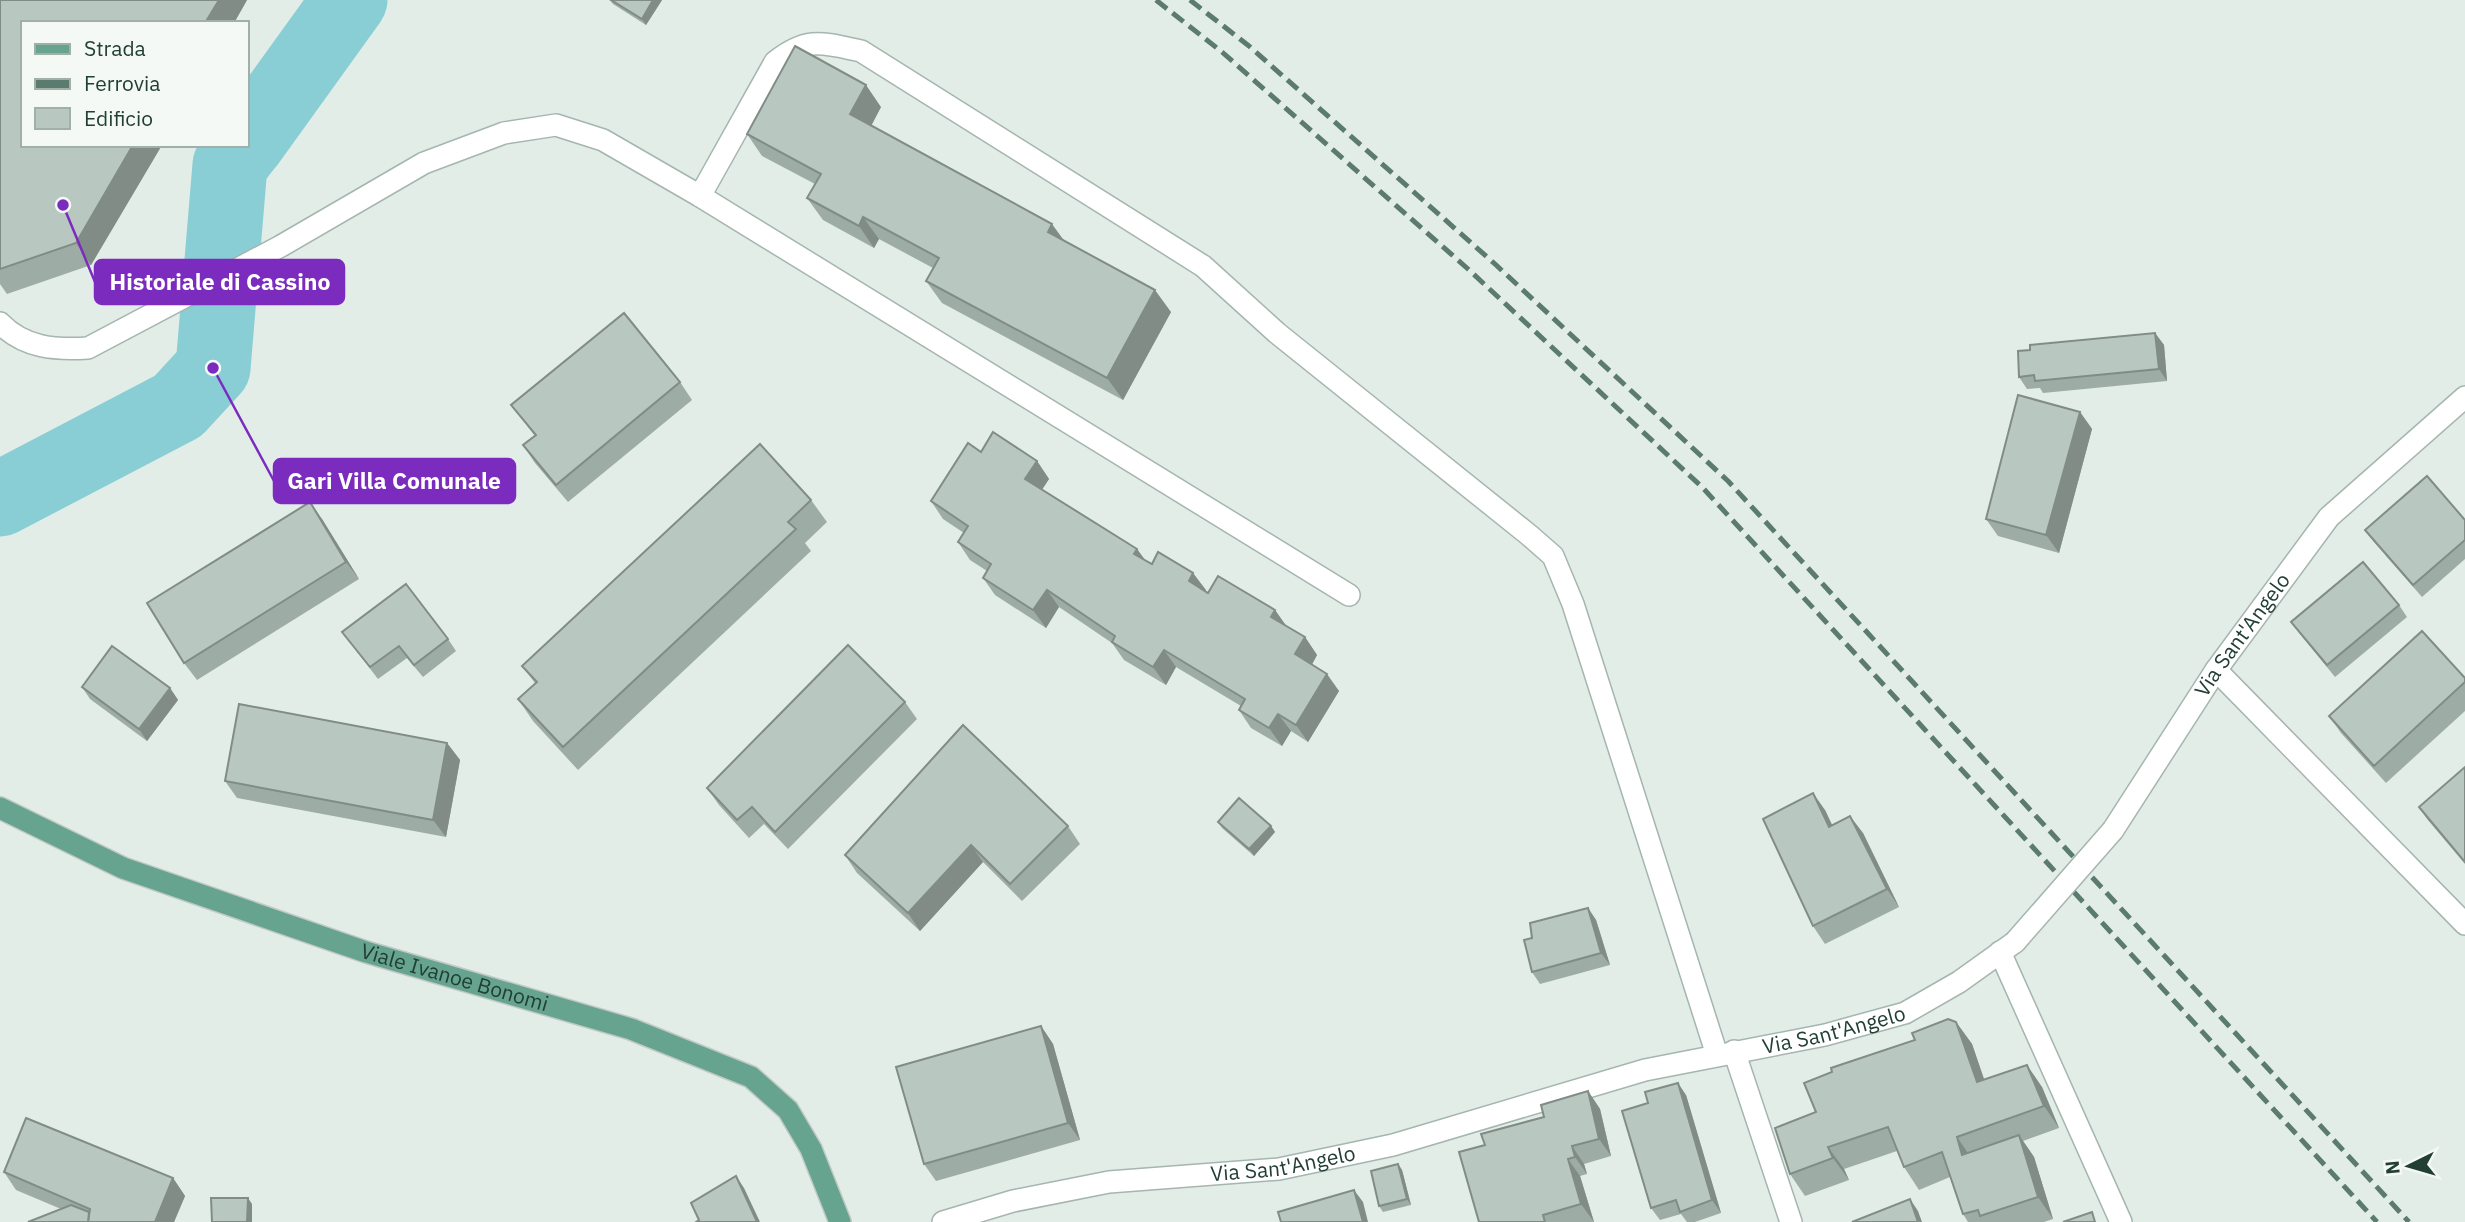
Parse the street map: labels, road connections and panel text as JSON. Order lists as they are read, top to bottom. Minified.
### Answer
{"streets":{"main road":["Viale Ivanoe Bonomi"],"street":["Via Sant'Angelo"]},"places":["Historiale di Cassino","Gari Villa Comunale"],"legend":["Strada","Ferrovia","Edificio"],"north":"left"}
